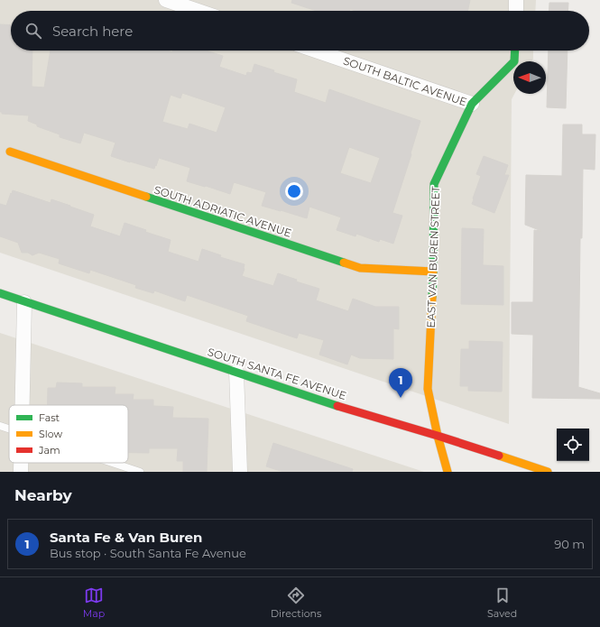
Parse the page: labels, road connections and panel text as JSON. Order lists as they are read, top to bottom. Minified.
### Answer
{"streets":{"street":["SOUTH BALTIC AVENUE","SOUTH ADRIATIC AVENUE","EAST VAN BUREN STREET","SOUTH SANTA FE AVENUE"]},"crossings":[["SOUTH BALTIC AVENUE","EAST VAN BUREN STREET"],["SOUTH ADRIATIC AVENUE","EAST VAN BUREN STREET"],["EAST VAN BUREN STREET","SOUTH SANTA FE AVENUE"]],"legend":["Fast","Slow","Jam"],"north":"left","page":{"search":"Search here","pins":"1","heading":"Nearby","list":[{"mark":"1","name":"Santa Fe & Van Buren","note":"Bus stop · South Santa Fe Avenue","value":"90 m"}],"nav":["Map","Directions","Saved"]}}
